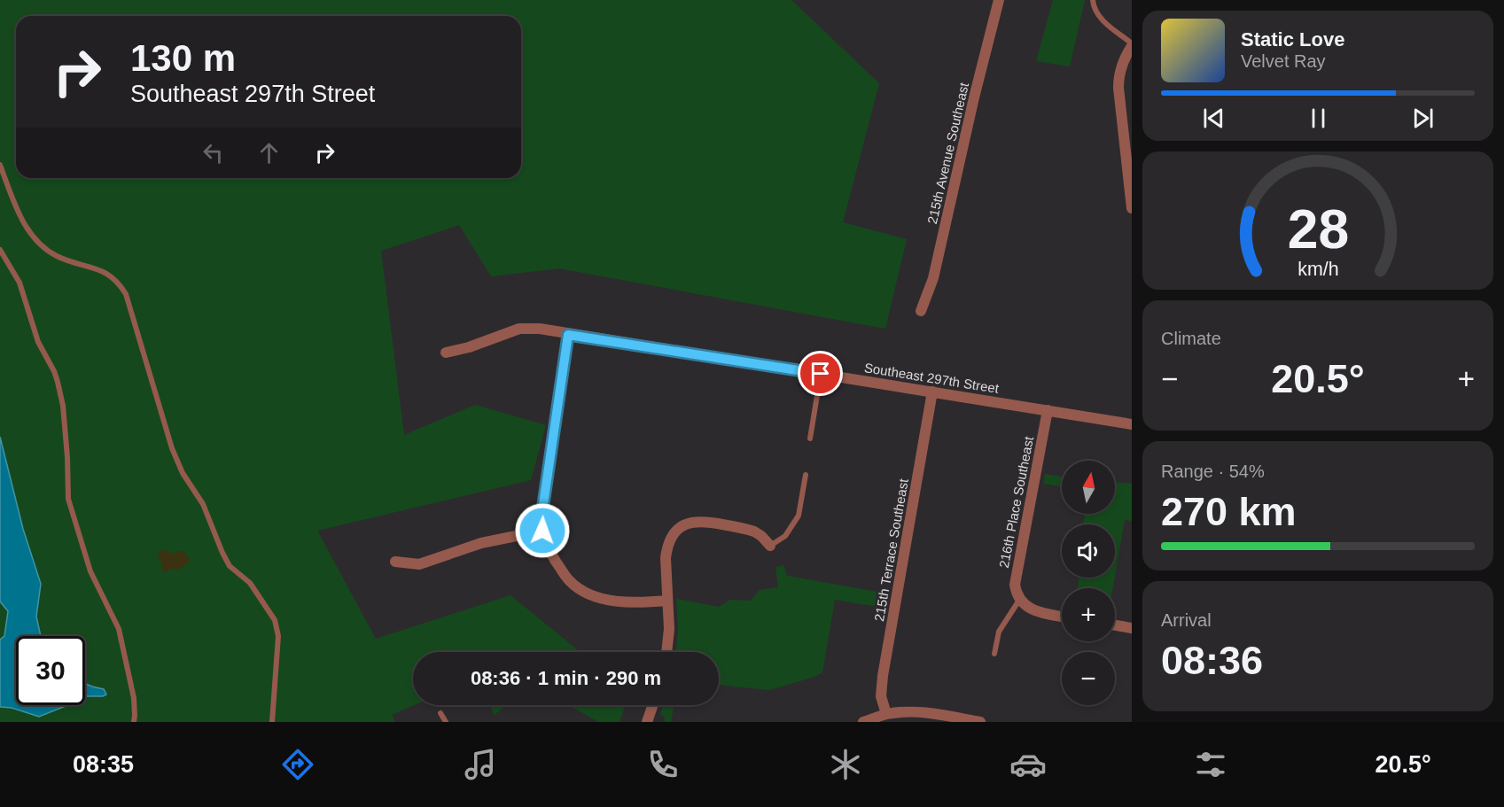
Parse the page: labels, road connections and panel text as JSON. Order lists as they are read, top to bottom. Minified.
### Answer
{"streets":{"street":["215th Avenue Southeast","Southeast 297th Street","216th Place Southeast","215th Terrace Southeast"]},"crossings":[["Southeast 297th Street","216th Place Southeast"],["Southeast 297th Street","215th Terrace Southeast"]],"north":"top","page":{"turn":["130 m","Southeast 297th Street"],"song":["Static Love","Velvet Ray"],"tile":["Climate",["Range · 54%","270 km"],["Arrival","08:36"]],"heat":["−","20.5°","+"],"map_buttons":["+","−"],"limit":"30","trip":"08:36 · 1 min · 290 m","tabs":["08:35","20.5°"],"gauge":["28","km/h"]}}
